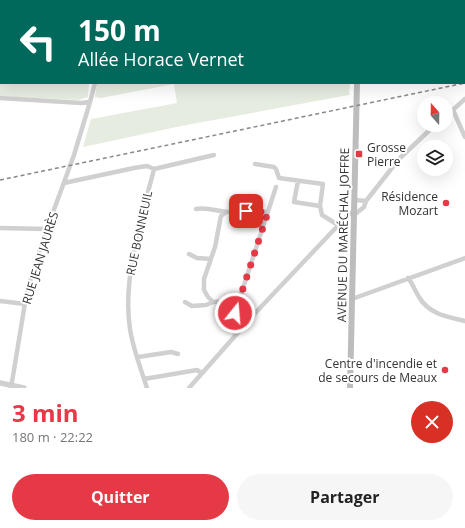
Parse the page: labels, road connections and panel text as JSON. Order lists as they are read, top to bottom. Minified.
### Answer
{"streets":{"main road":["AVENUE DU MARÉCHAL JOFFRE"],"street":["RUE BONNEUIL","RUE JEAN JAURÈS"]},"places":{"transit":["Grosse Pierre"],"other":["Résidence Mozart","Centre d'incendie et de secours de Meaux"]},"north":"top","page":{"turn":["150 m","Allée Horace Vernet"],"heading":["3 min","180 m · 22:22"],"buttons":["Quitter","Partager"]}}
